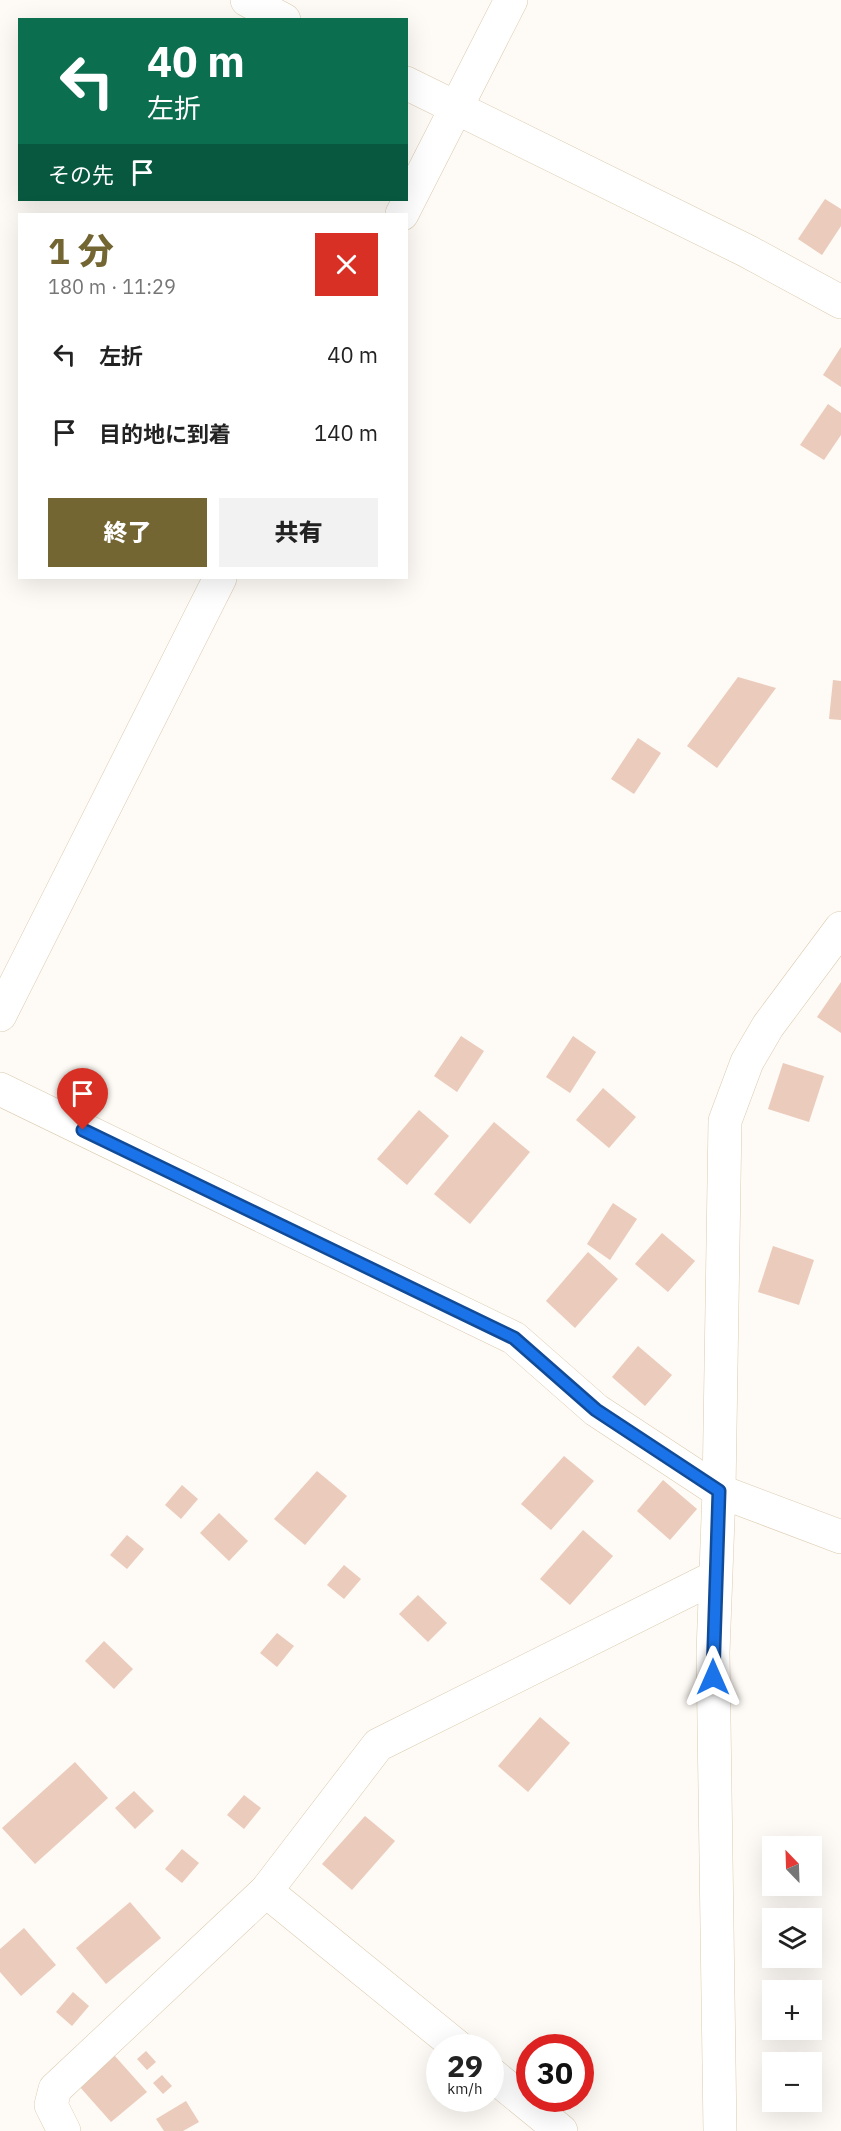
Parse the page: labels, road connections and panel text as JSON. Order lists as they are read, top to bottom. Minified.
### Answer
{"north":"top left","page":{"turn":["40 m","左折"],"then":"その先","heading":["1 分","180 m · 11:29"],"list":[{"name":"左折","value":"40 m"},{"name":"目的地に到着","value":"140 m"}],"buttons":["終了","共有"],"map_buttons":["+","−"],"speed":"29 km/h","limit":"30"}}
